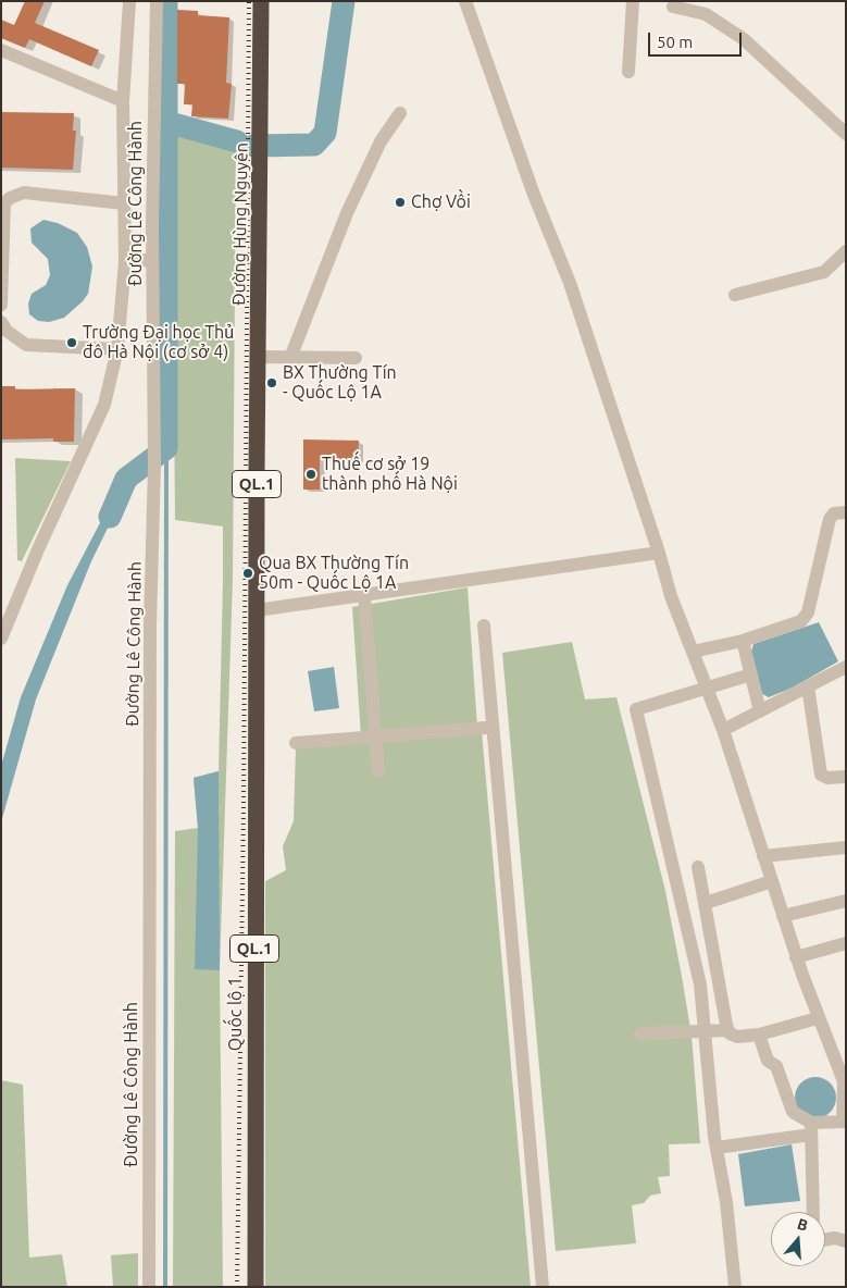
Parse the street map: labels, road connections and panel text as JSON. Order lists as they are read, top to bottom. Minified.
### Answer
{"streets":{"highway":["Đường Hùng Nguyên","QL.1","Quốc lộ 1"],"street":["Đường Lê Công Hành"]},"crossings":[["Đường Hùng Nguyên","Quốc lộ 1"]],"places":["Chợ Vồi","Trường Đại học Thủ đô Hà Nội (cơ sở 4)","BX Thường Tín - Quốc Lộ 1A","Thuế cơ sở 19 thành phố Hà Nội","Qua BX Thường Tín 50m - Quốc Lộ 1A"],"scale_bar":"50 m","north":"top"}
